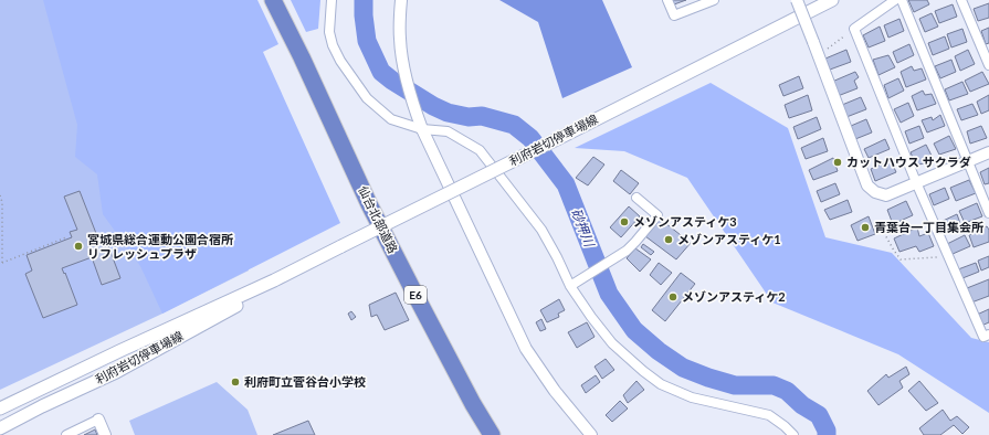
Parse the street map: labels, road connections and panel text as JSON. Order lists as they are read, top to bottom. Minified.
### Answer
{"streets":{"highway":["仙台北部道路","E6"],"main road":["利府岩切停車場線"]},"water":["砂押川"],"places":["カットハウス サクラダ","メゾンアスティケ3","青葉台一丁目集会所","メゾンアスティケ1","宮城県総合運動公園合宿所 リフレッシュプラザ","メゾンアスティケ2","利府町立菅谷台小学校"]}
